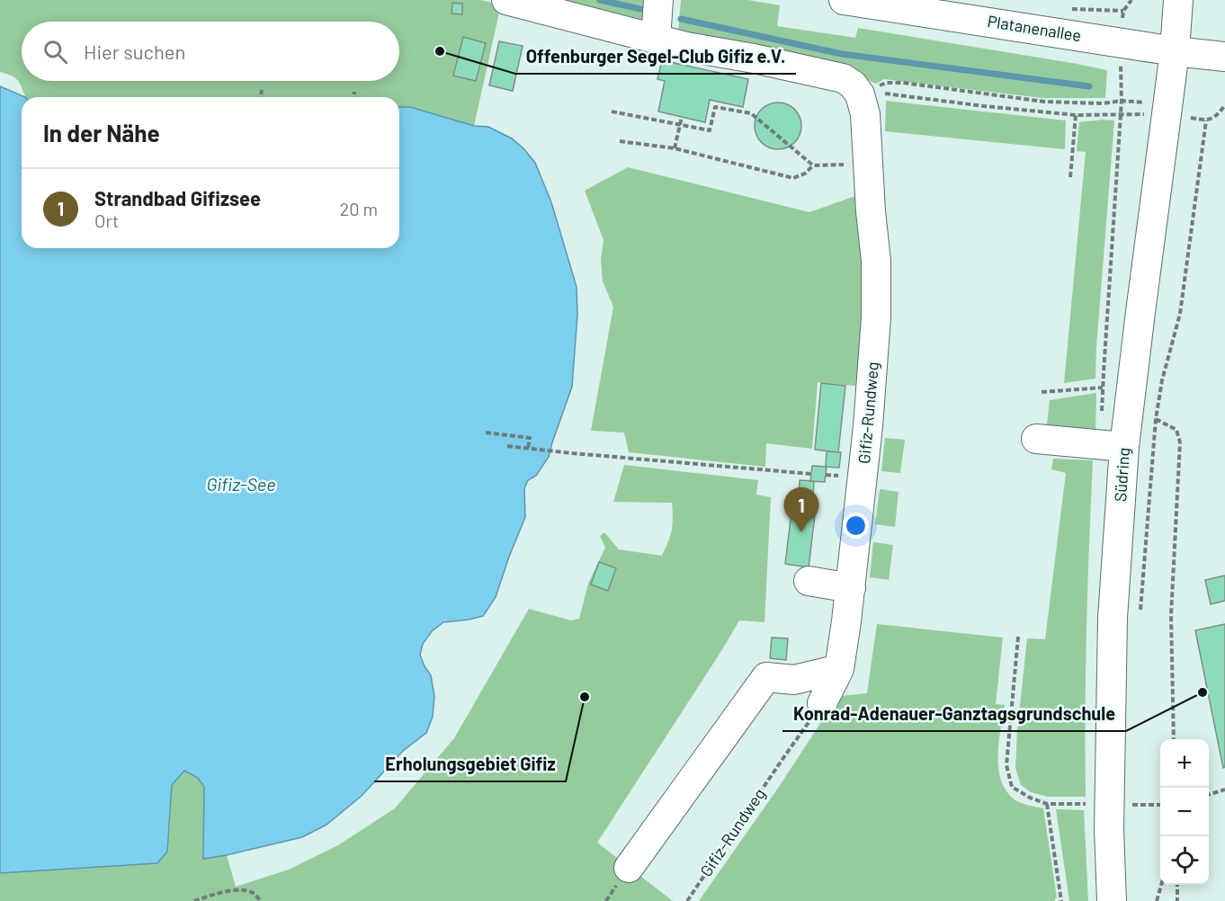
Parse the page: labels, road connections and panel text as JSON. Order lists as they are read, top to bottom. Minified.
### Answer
{"streets":{"street":["Platanenallee","Gifiz-Rundweg","Südring"]},"crossings":[["Platanenallee","Südring"]],"water":["Gifiz-See"],"places":["Offenburger Segel-Club Gifiz e.V.","Konrad-Adenauer-Ganztagsgrundschule","Erholungsgebiet Gifiz"],"page":{"search":"Hier suchen","heading":"In der Nähe","list":[{"mark":"1","name":"Strandbad Gifizsee","note":"Ort","value":"20 m"}],"pins":"1","map_buttons":["+","−"]}}
